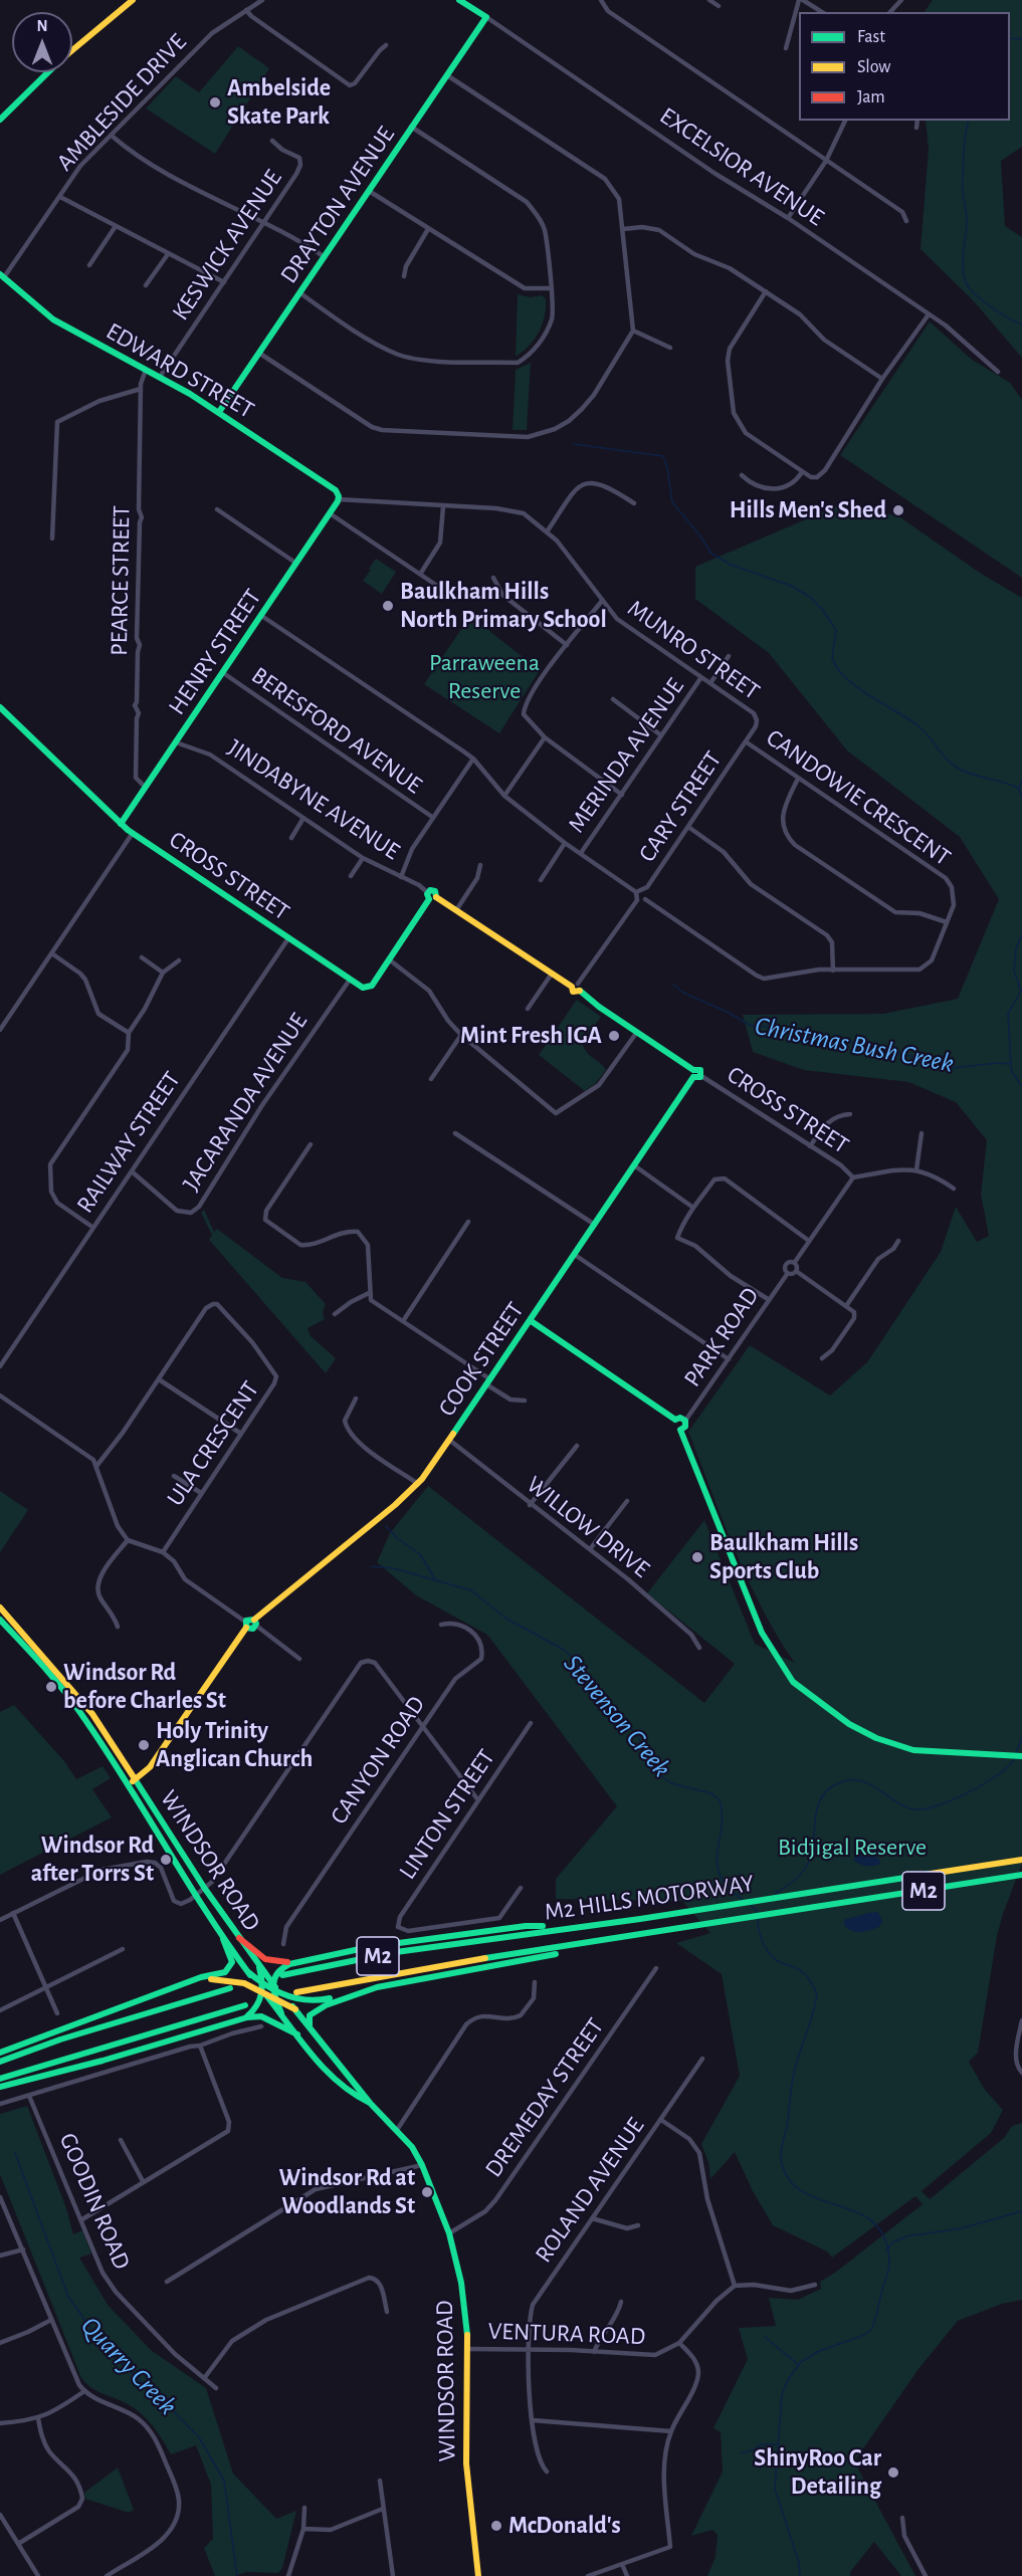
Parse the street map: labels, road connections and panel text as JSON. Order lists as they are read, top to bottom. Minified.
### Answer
{"streets":{"main road":["EXCELSIOR AVENUE","DRAYTON AVENUE","EDWARD STREET","HENRY STREET","CROSS STREET","COOK STREET","WINDSOR ROAD","M2","M2 HILLS MOTORWAY"],"street":["AMBLESIDE DRIVE","KESWICK AVENUE","PEARCE STREET","MUNRO STREET","BERESFORD AVENUE","MERINDA AVENUE","CANDOWIE CRESCENT","JINDABYNE AVENUE","CARY STREET","JACARANDA AVENUE","RAILWAY STREET","PARK ROAD","ULA CRESCENT","WILLOW DRIVE","CANYON ROAD","LINTON STREET","DREMEDAY STREET","ROLAND AVENUE","GOODIN ROAD","VENTURA ROAD"]},"crossings":[["AMBLESIDE DRIVE","EDWARD STREET"],["EXCELSIOR AVENUE","DRAYTON AVENUE"],["DRAYTON AVENUE","EDWARD STREET"],["KESWICK AVENUE","EDWARD STREET"],["EDWARD STREET","PEARCE STREET"],["EDWARD STREET","MUNRO STREET"],["EDWARD STREET","HENRY STREET"],["PEARCE STREET","HENRY STREET"],["MUNRO STREET","HENRY STREET"],["MUNRO STREET","MERINDA AVENUE"],["MUNRO STREET","CANDOWIE CRESCENT"],["MUNRO STREET","CARY STREET"],["HENRY STREET","BERESFORD AVENUE"],["HENRY STREET","JINDABYNE AVENUE"],["HENRY STREET","CROSS STREET"],["CANDOWIE CRESCENT","CARY STREET"],["JINDABYNE AVENUE","CROSS STREET"],["CROSS STREET","JACARANDA AVENUE"],["CROSS STREET","RAILWAY STREET"],["CROSS STREET","COOK STREET"],["JACARANDA AVENUE","RAILWAY STREET"],["COOK STREET","WILLOW DRIVE"],["WINDSOR ROAD","DREMEDAY STREET"],["WINDSOR ROAD","VENTURA ROAD"],["ROLAND AVENUE","VENTURA ROAD"]],"water":["Christmas Bush Creek","Stevenson Creek","Quarry Creek"],"parks":["Parraweena Reserve","Bidjigal Reserve"],"places":["Ambelside Skate Park","Hills Men's Shed","Baulkham Hills North Primary School","Mint Fresh IGA","Baulkham Hills Sports Club","Windsor Rd before Charles St","Holy Trinity Anglican Church","Windsor Rd after Torrs St","Windsor Rd at Woodlands St","ShinyRoo Car Detailing","McDonald's"],"legend":["Fast","Slow","Jam"],"north":"top"}
